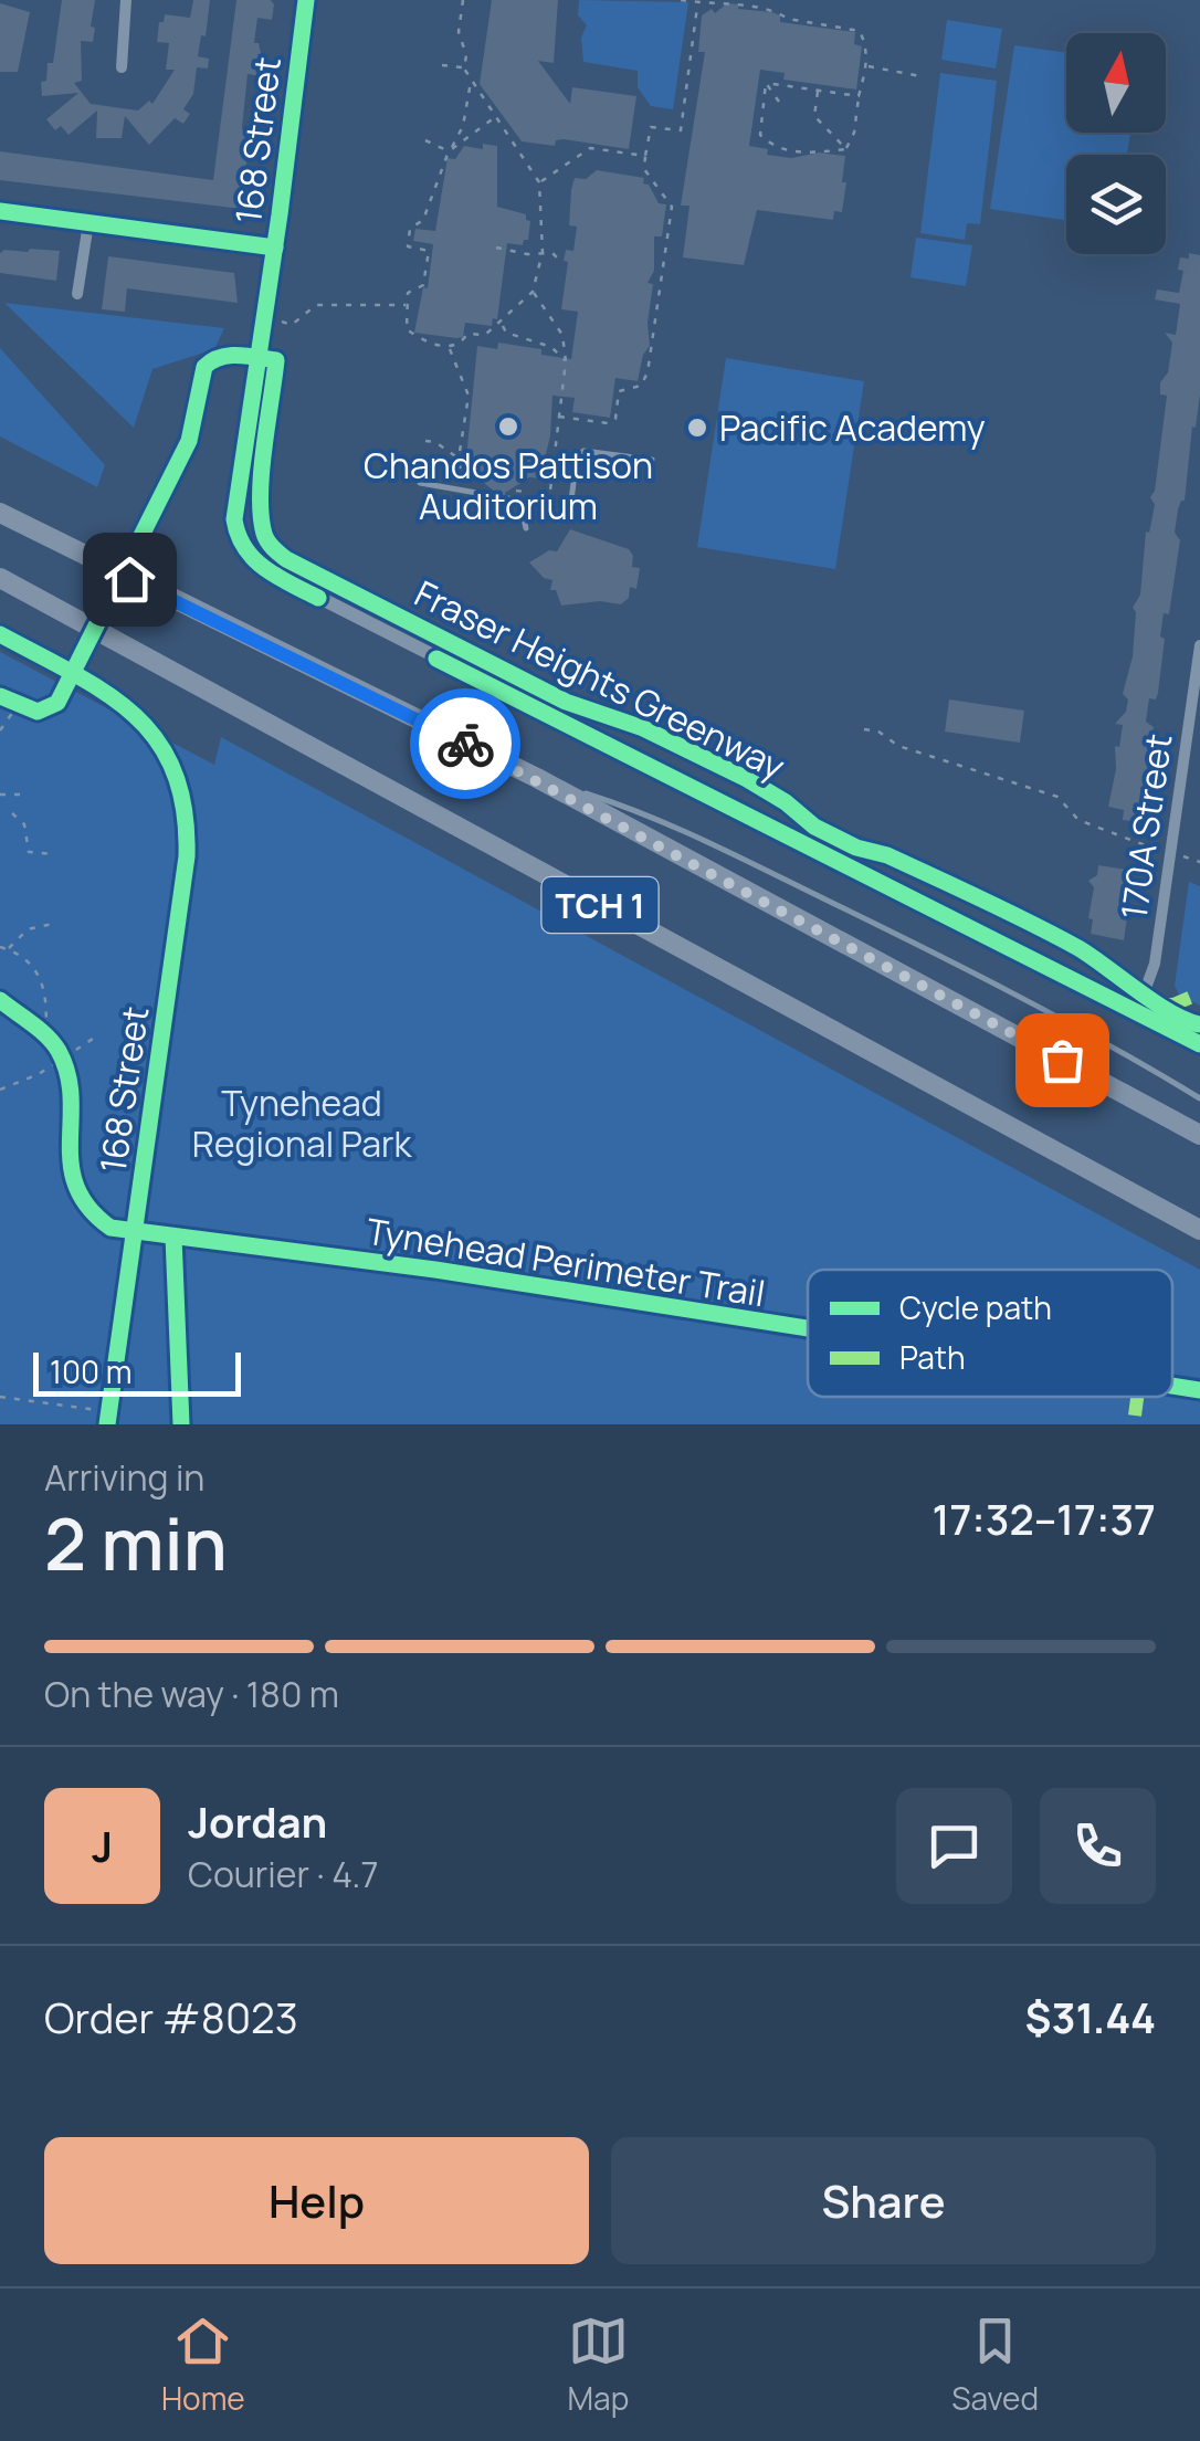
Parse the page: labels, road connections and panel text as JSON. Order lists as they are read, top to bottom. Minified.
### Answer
{"streets":{"highway":["TCH 1"],"street":["168 Street","170A Street"],"cycle path":["Fraser Heights Greenway","Tynehead Perimeter Trail"]},"crossings":[["168 Street","170A Street"]],"parks":["Tynehead Regional Park"],"places":["Chandos Pattison Auditorium","Pacific Academy"],"legend":["Cycle path","Path"],"scale_bar":"100 m","north":"top","page":{"scale":"100 m","heading":["2 min","Arriving in","17:32–17:37"],"panel":["Jordan","Courier · 4.7","Order #8023","$31.44"],"bar":"On the way · 180 m","round":"J","buttons":["Help","Share"],"tabs":["Home","Map","Saved"]}}
